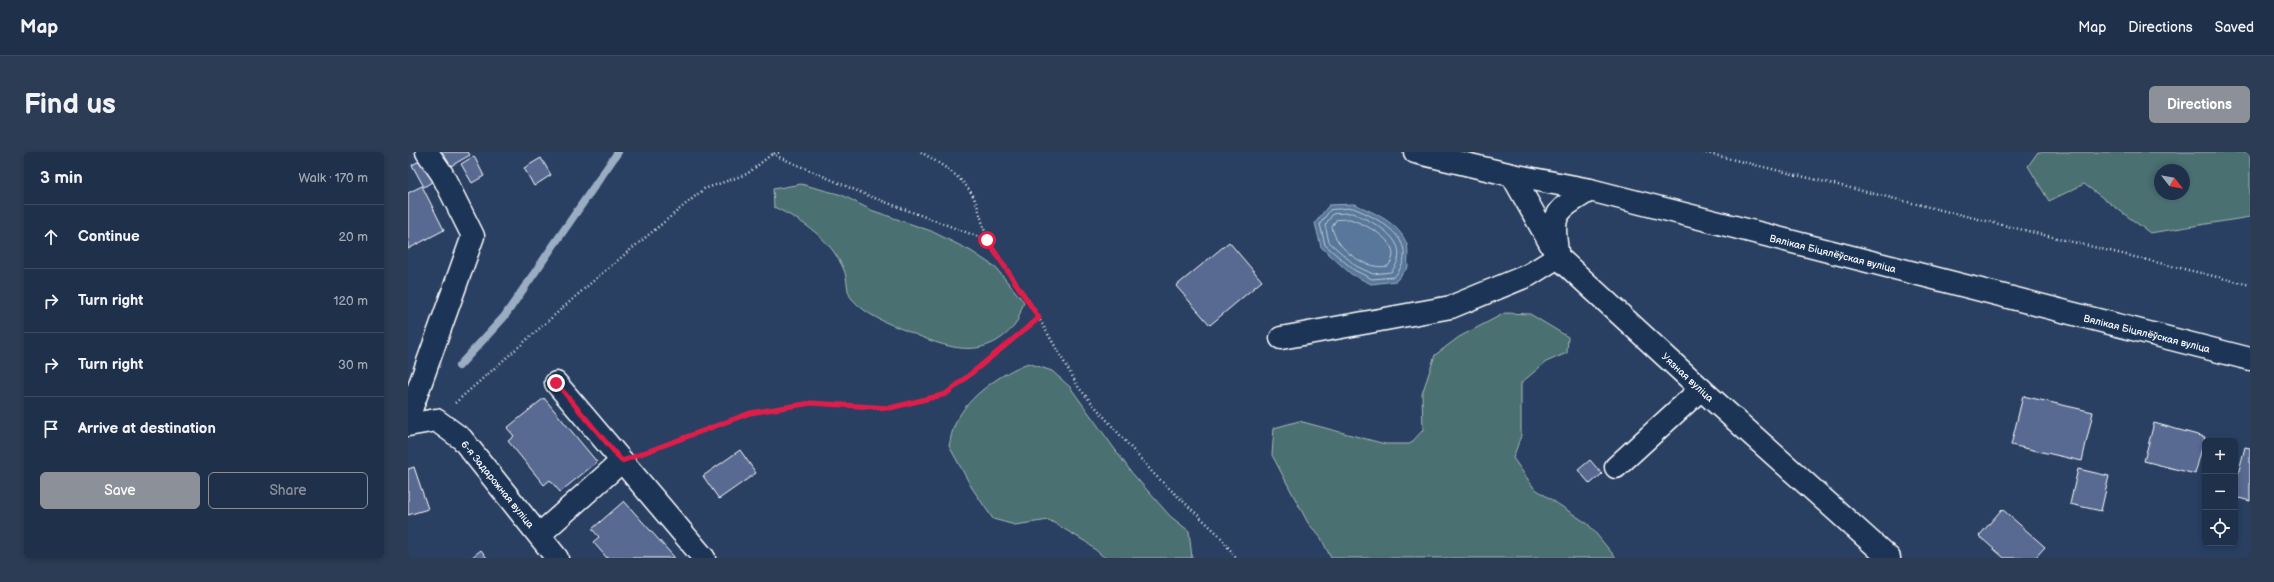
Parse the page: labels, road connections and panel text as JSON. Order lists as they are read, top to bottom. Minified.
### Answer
{"streets":{"street":["Вялікая Біцялёўская вуліца","Уязная вуліца","6-я Задарожная вуліца"]},"crossings":[["Вялікая Біцялёўская вуліца","Уязная вуліца"]],"north":"bottom right","page":{"header":"Map","nav":["Map","Directions","Saved"],"buttons":["Directions",["Save","Share"]],"title":"Find us","heading":["3 min","Walk · 170 m"],"list":[["Continue","20 m"],["Turn right","120 m"],["Turn right","30 m"],"Arrive at destination"],"map_buttons":["+","−"]}}
